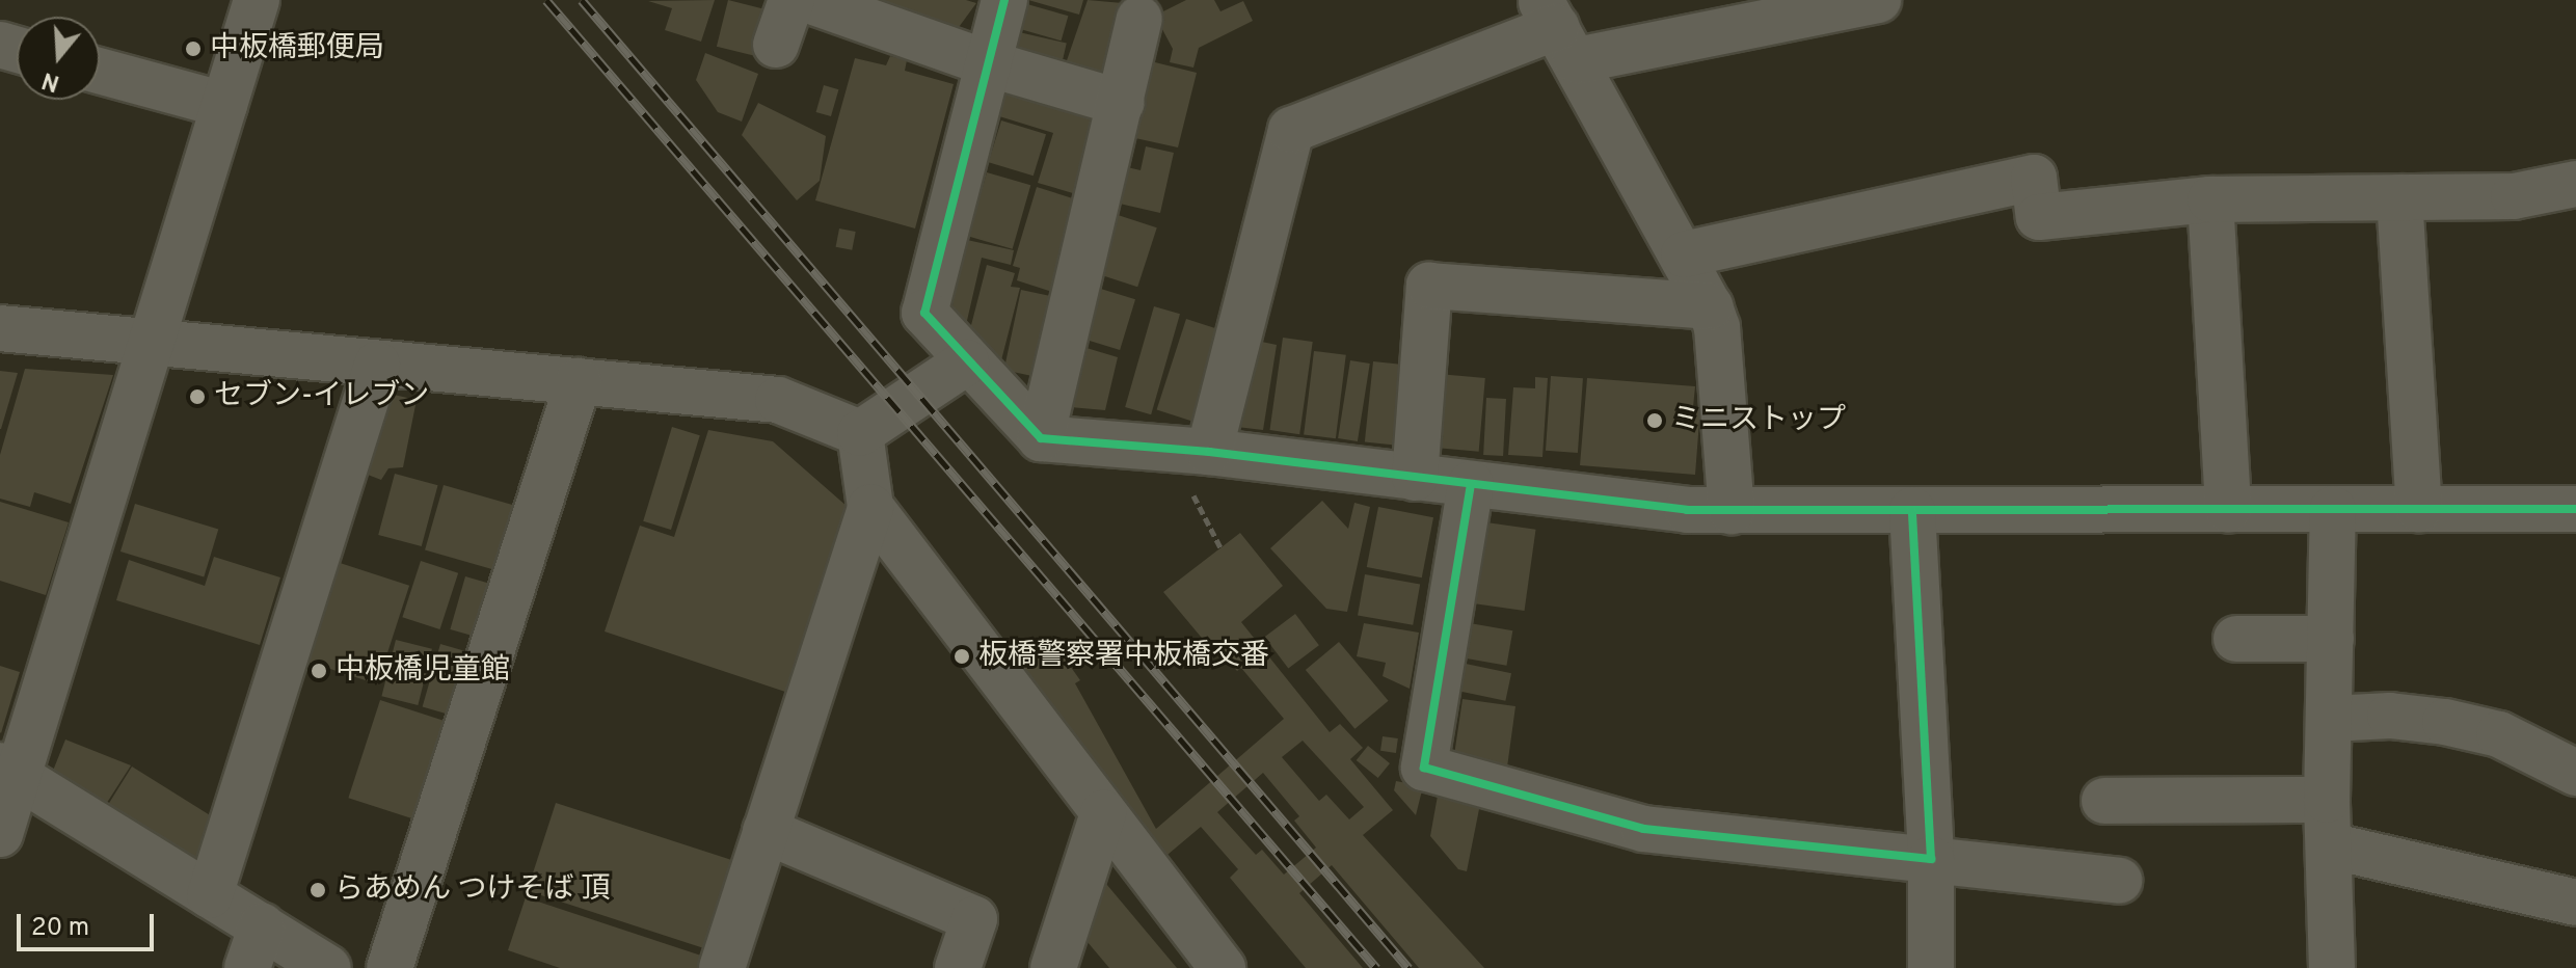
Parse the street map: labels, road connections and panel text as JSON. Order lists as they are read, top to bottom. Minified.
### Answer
{"places":["中板橋郵便局","セブン-イレブン","ミニストップ","板橋警察署中板橋交番","中板橋児童館","らあめん つけそば 頂"],"scale_bar":"20 m","north":"bottom"}
